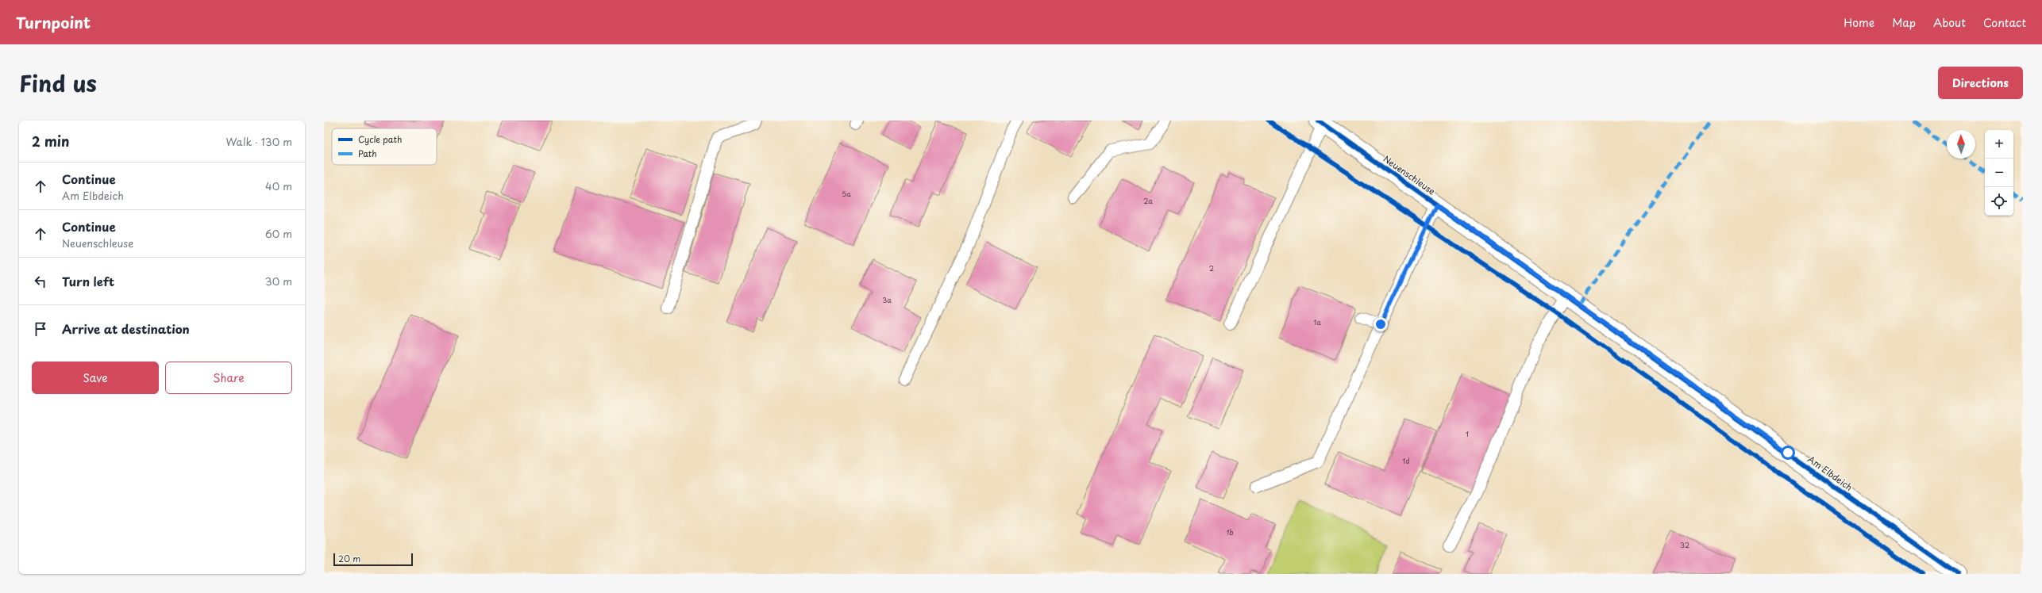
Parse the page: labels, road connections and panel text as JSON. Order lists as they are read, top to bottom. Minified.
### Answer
{"streets":{"street":["Neuenschleuse","Am Elbdeich"]},"crossings":[["Neuenschleuse","Am Elbdeich"]],"house_numbers":["5a","2a","2","3a","1a","1","1d","1b","32"],"legend":["Cycle path","Path"],"scale_bar":"20 m","north":"top","page":{"header":"Turnpoint","nav":["Home","Map","About","Contact"],"title":"Find us","buttons":["Directions",["Save","Share"]],"heading":["2 min","Walk · 130 m"],"map_buttons":["+","−"],"list":[["Continue","Am Elbdeich","40 m"],["Continue","Neuenschleuse","60 m"],["Turn left","30 m"],"Arrive at destination"],"scale":"20 m"}}
